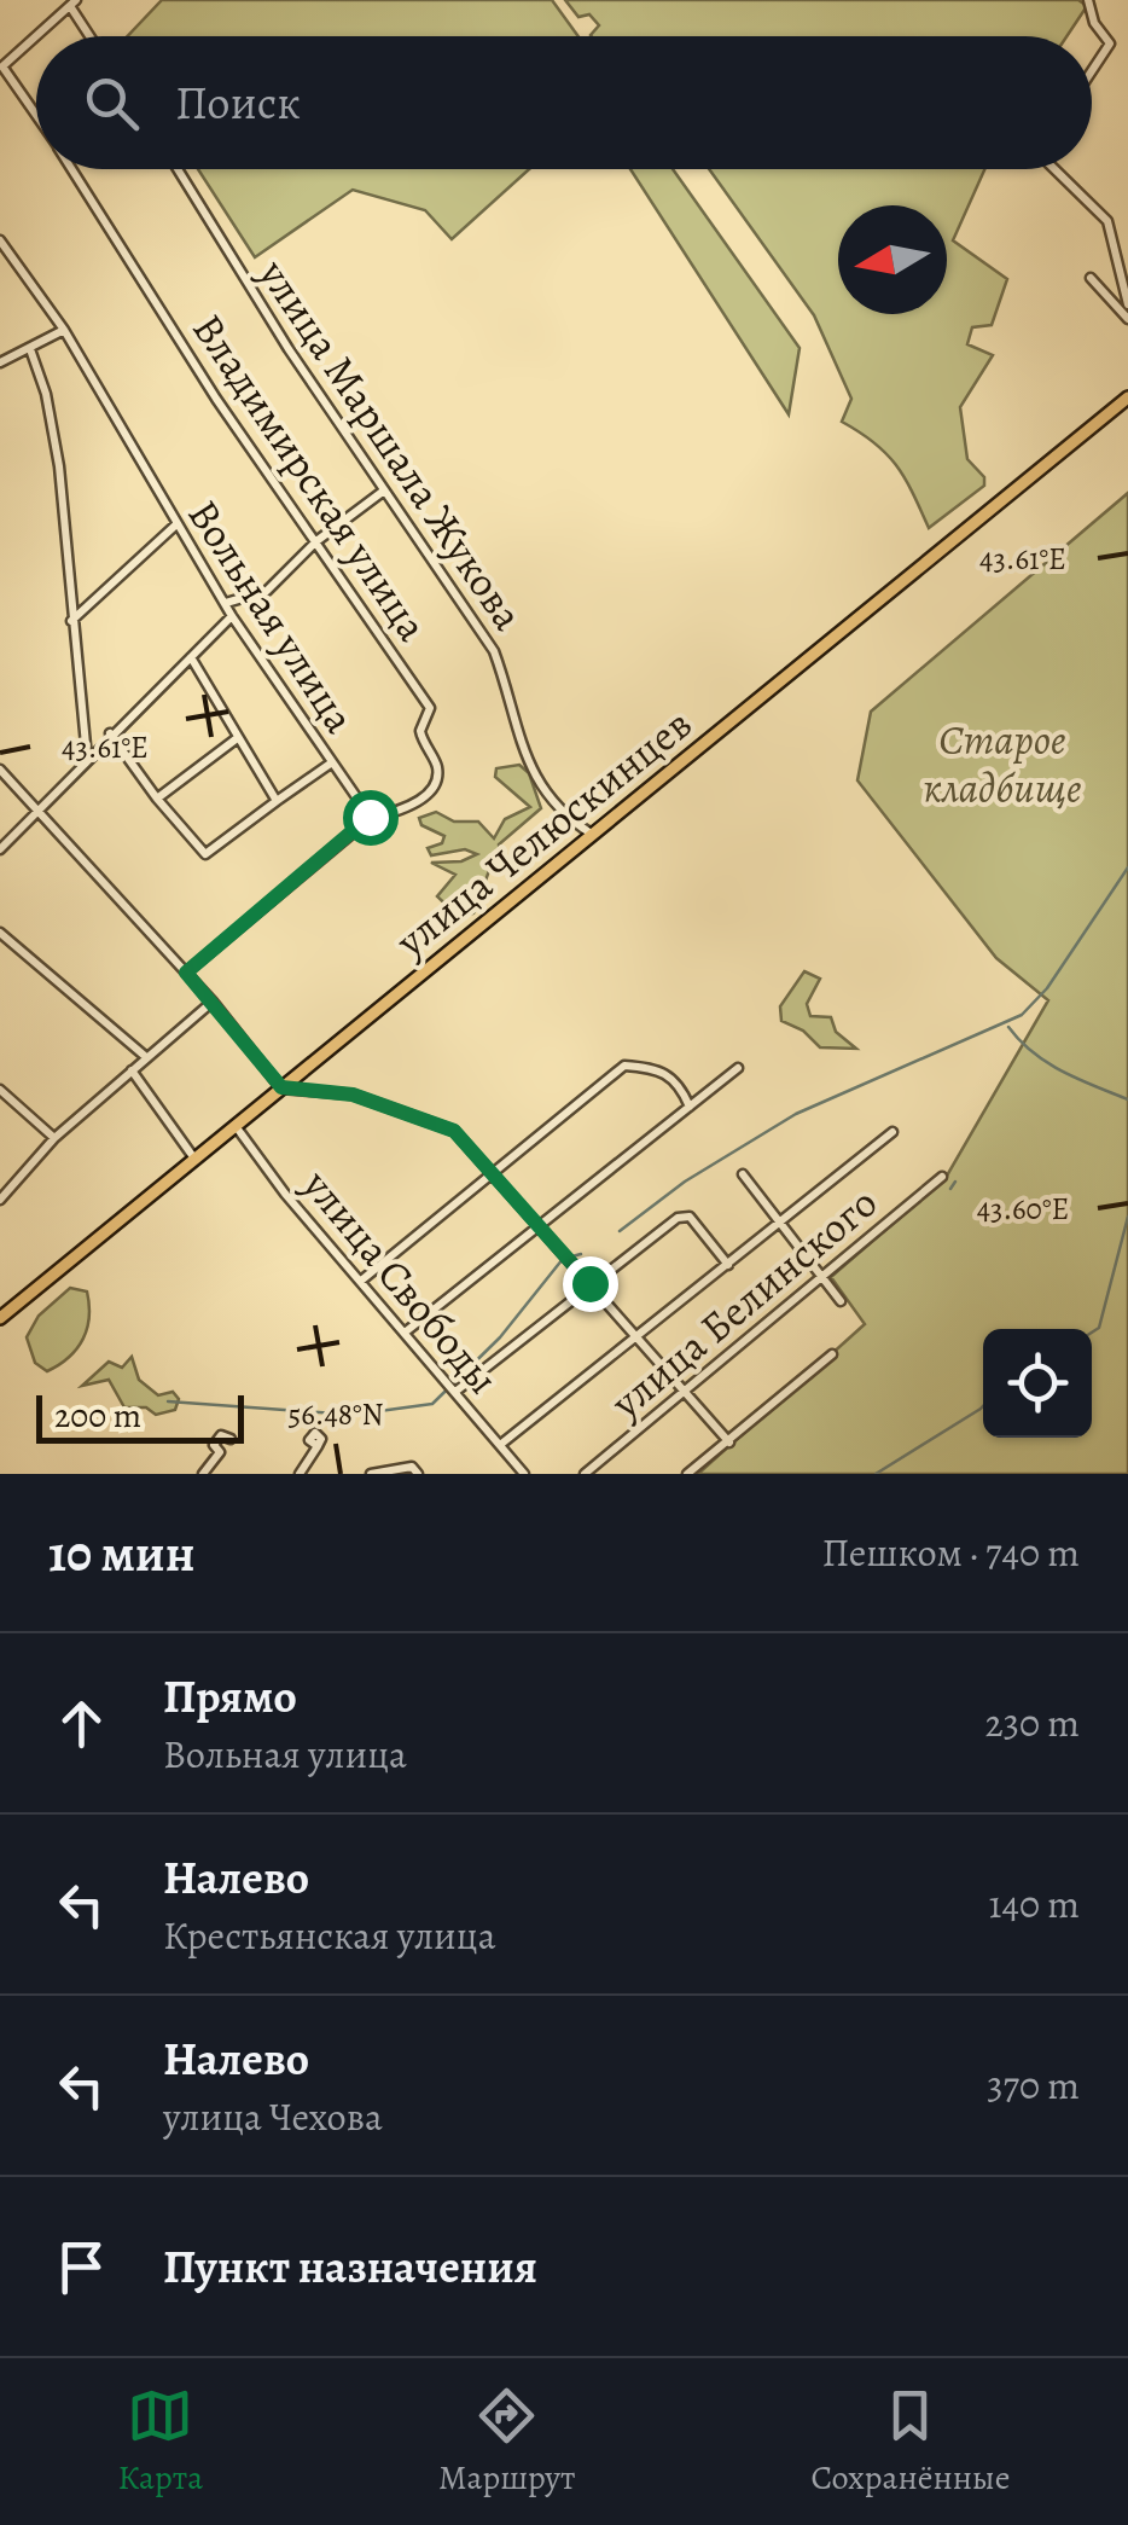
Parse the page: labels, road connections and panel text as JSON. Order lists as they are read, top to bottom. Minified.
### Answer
{"streets":{"main road":["улица Челюскинцев"],"street":["улица Маршала Жукова","Владимирская улица","Вольная улица","улица Свободы","улица Белинского"]},"crossings":[["улица Маршала Жукова","улица Челюскинцев"],["Владимирская улица","Вольная улица"],["улица Челюскинцев","улица Свободы"]],"parks":["Старое кладбище"],"scale_bar":"200 m","north":"left","page":{"search":"Поиск","scale":"200 m","heading":["10 мин","Пешком · 740 m"],"list":[["Прямо","Вольная улица","230 m"],["Налево","Крестьянская улица","140 m"],["Налево","улица Чехова","370 m"],"Пункт назначения"],"nav":["Карта","Маршрут","Сохранённые"]},"coordinates":["43.61°E","43.60°E","56.48°N"]}
